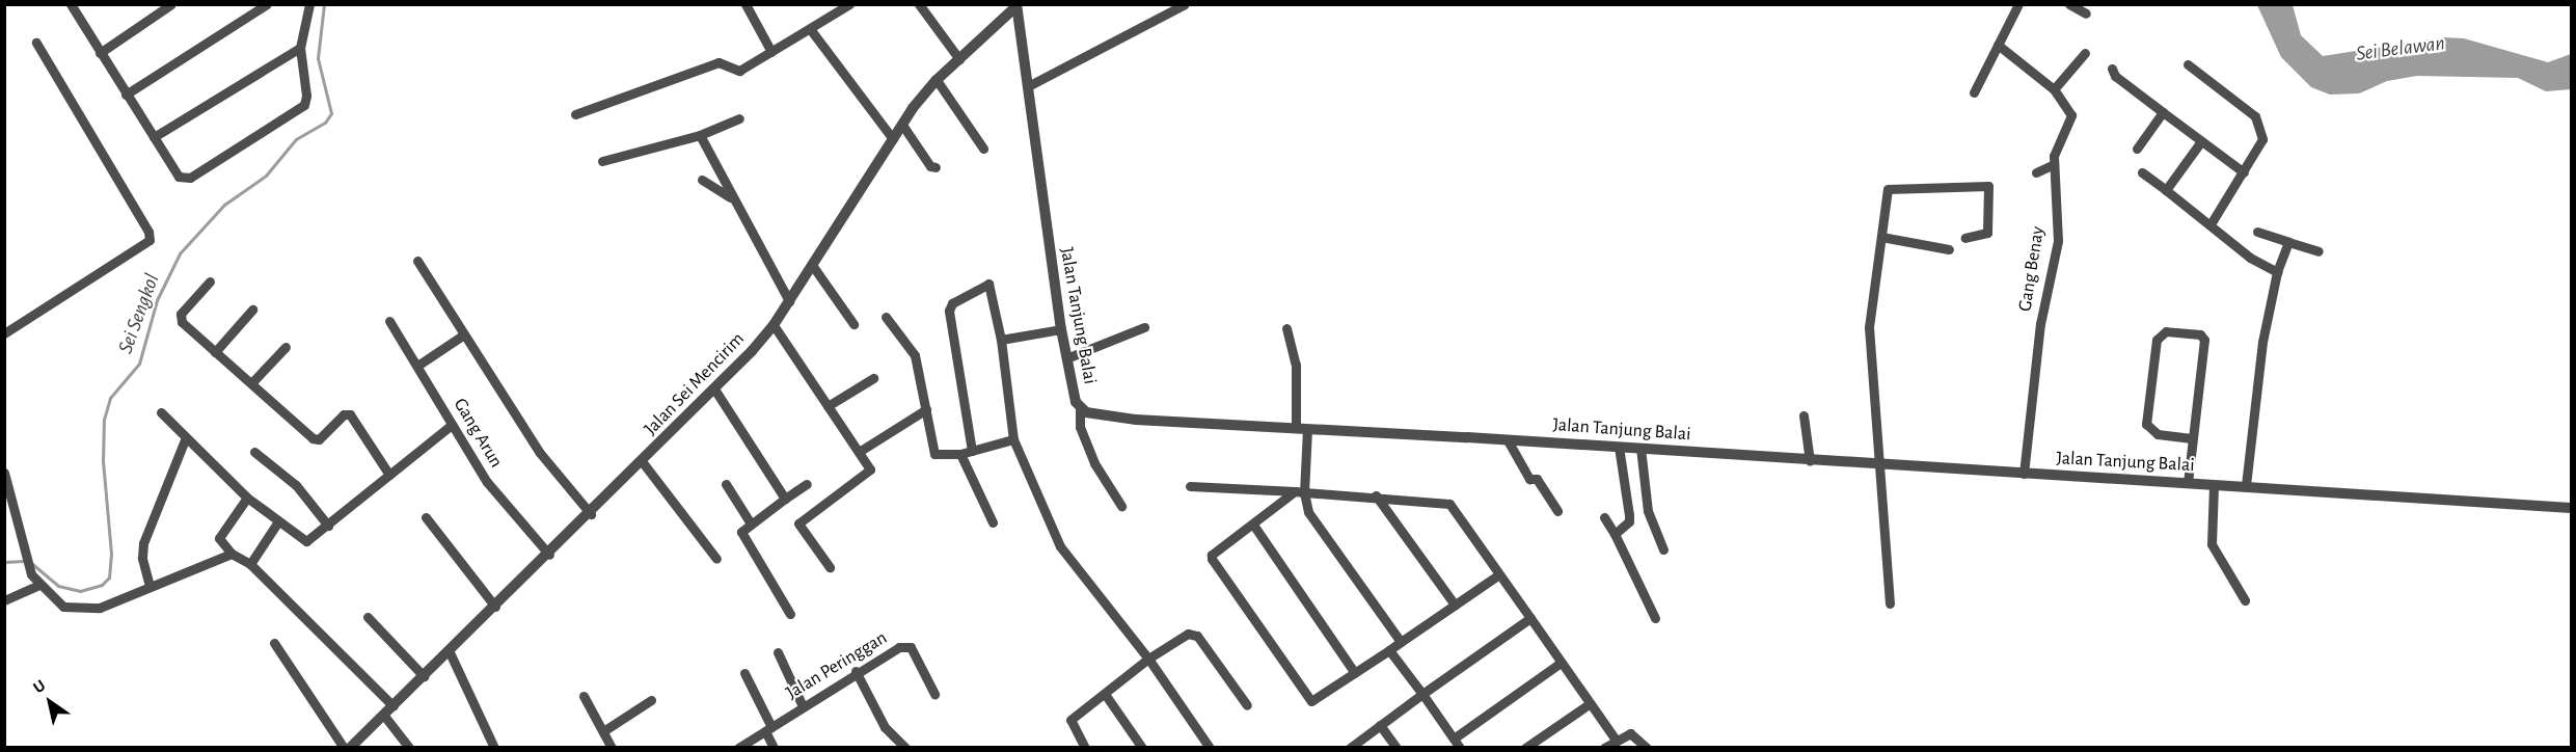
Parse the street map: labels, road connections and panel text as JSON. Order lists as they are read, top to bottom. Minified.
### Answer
{"streets":{"street":["Gang Benay","Jalan Tanjung Balai","Jalan Sei Mencirim","Gang Arun","Jalan Peringgan"]},"crossings":[["Gang Benay","Jalan Tanjung Balai"],["Jalan Tanjung Balai","Jalan Sei Mencirim"],["Jalan Sei Mencirim","Gang Arun"]],"water":["Sei Belawan","Sei Sengkol"],"north":"top left"}
